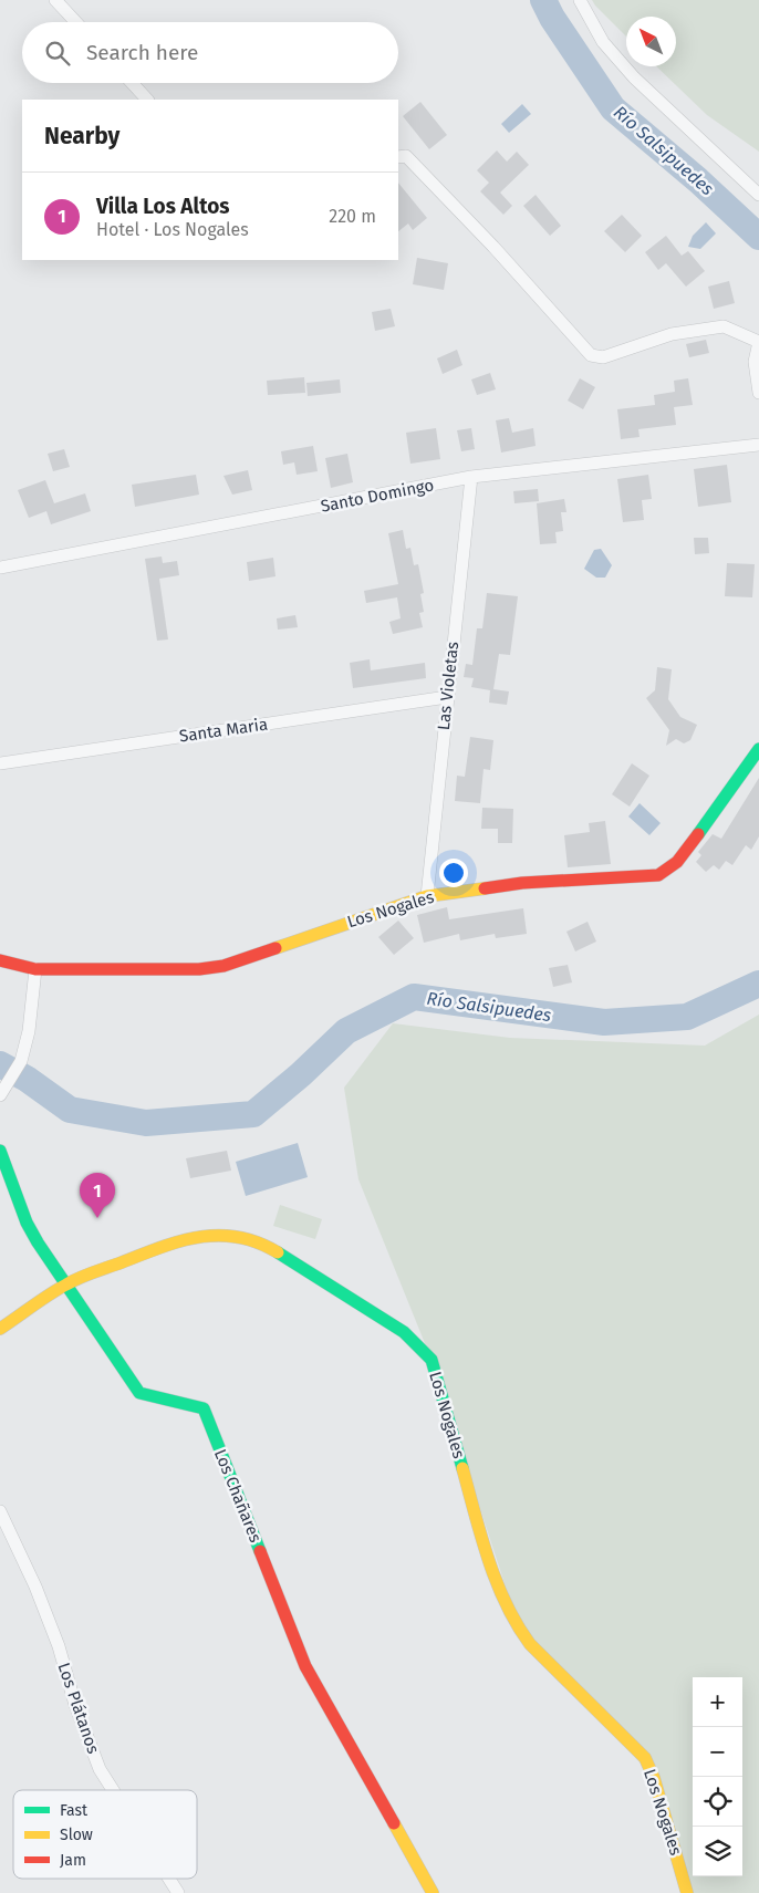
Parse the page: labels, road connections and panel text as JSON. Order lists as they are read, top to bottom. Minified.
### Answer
{"streets":{"street":["Santo Domingo","Las Violetas","Santa Maria","Los Nogales","Los Chañares","Los Plátanos"]},"crossings":[["Santo Domingo","Las Violetas"],["Las Violetas","Santa Maria"],["Las Violetas","Los Nogales"],["Los Nogales","Los Chañares"]],"water":["Río Salsipuedes"],"legend":["Fast","Slow","Jam"],"north":"top left","page":{"search":"Search here","heading":"Nearby","list":[{"mark":"1","name":"Villa Los Altos","note":"Hotel · Los Nogales","value":"220 m"}],"pins":"1","map_buttons":["+","−"]}}
